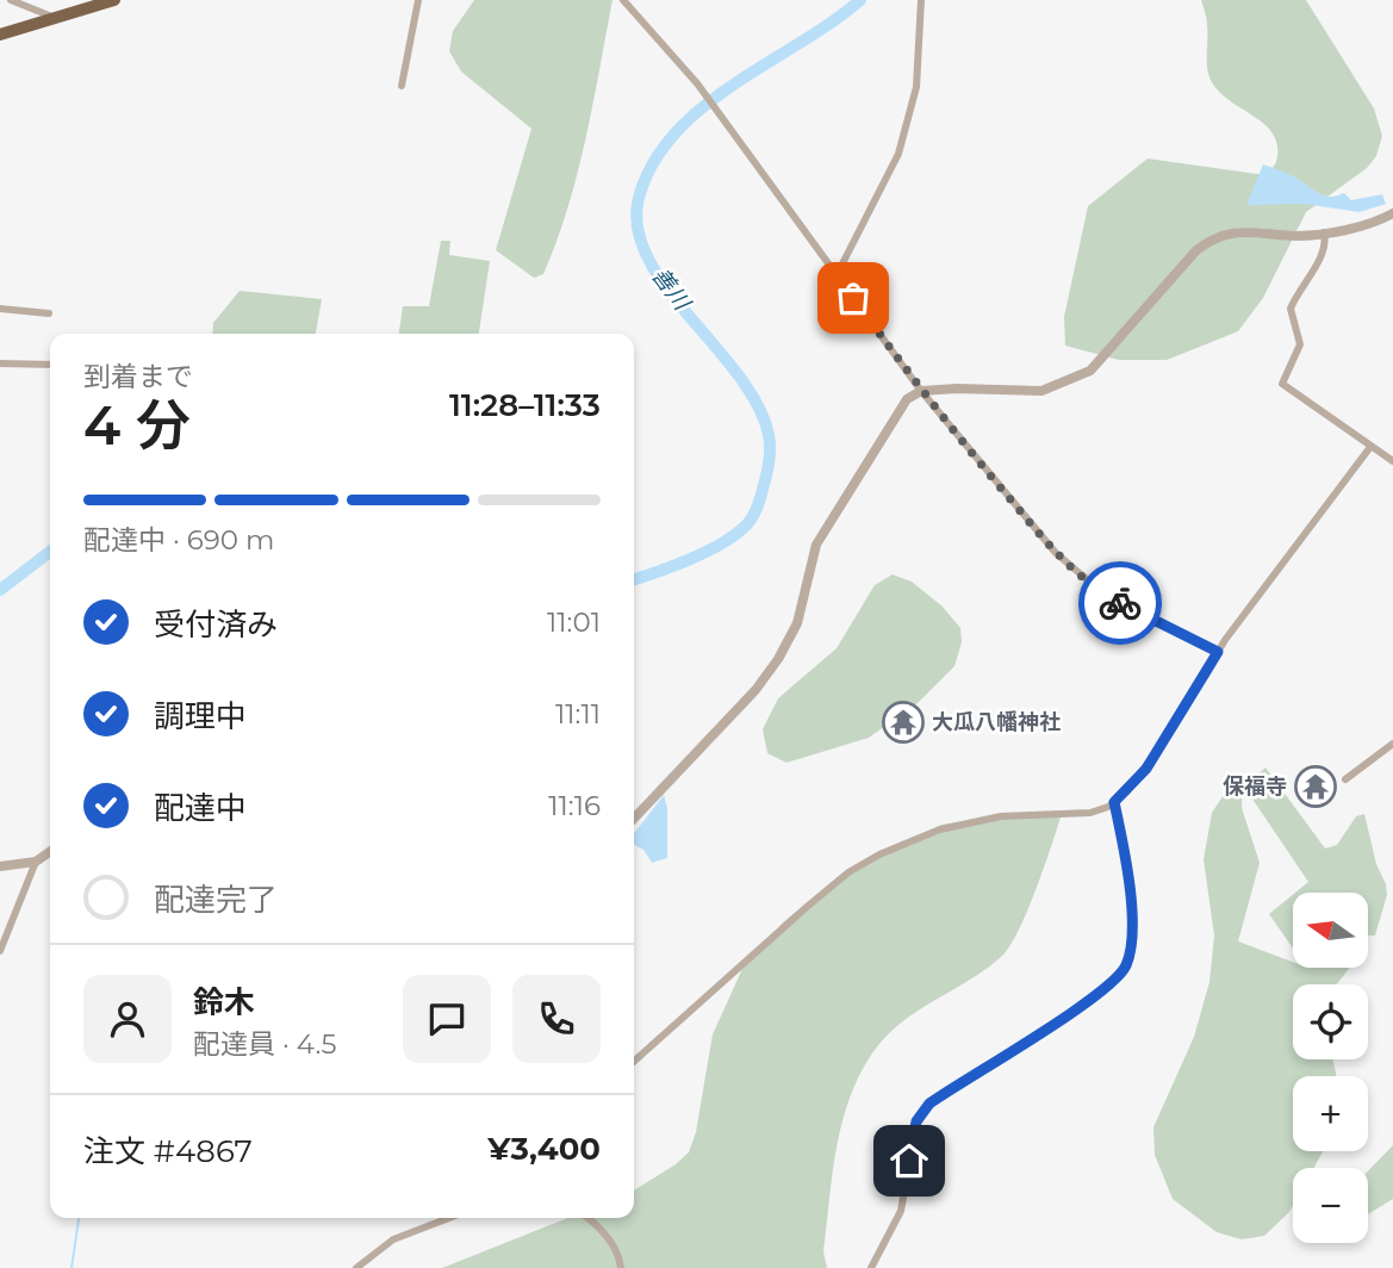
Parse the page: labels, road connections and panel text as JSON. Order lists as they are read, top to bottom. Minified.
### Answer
{"water":["善川"],"places":{"temple":["大瓜八幡神社","保福寺"]},"north":"left","page":{"heading":["4 分","到着まで","11:28–11:33"],"panel":["鈴木","配達員 · 4.5","注文 #4867","¥3,400"],"bar":"配達中 · 690 m","list":[["受付済み","11:01"],["調理中","11:11"],["配達中","11:16"],"配達完了"],"map_buttons":["+","−"]}}
